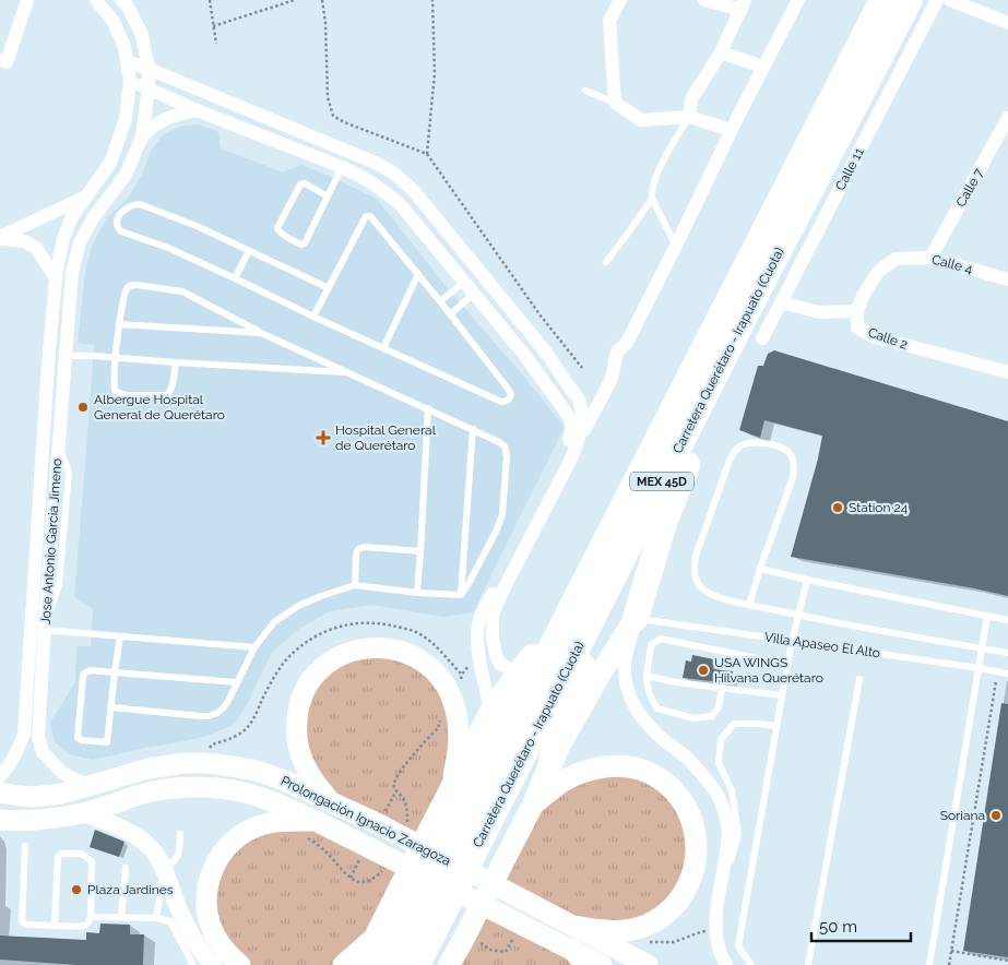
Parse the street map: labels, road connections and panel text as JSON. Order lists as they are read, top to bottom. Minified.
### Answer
{"streets":{"highway":["Carretera Querétaro - Irapuato (Cuota)","MEX 45D"],"main road":["Prolongación Ignacio Zaragoza"],"street":["Calle 11","Calle 7","Calle 4","Calle 2","Jose Antonio Garcia Jimeno"],"lane":["Villa Apaseo El Alto"]},"crossings":[["Calle 11","Calle 2"],["Calle 7","Calle 4"],["Calle 4","Calle 2"],["Jose Antonio Garcia Jimeno","Prolongación Ignacio Zaragoza"]],"places":{"other":["Albergue Hospital General de Querétaro","Station 24","USA WINGS Hilvana Querétaro","Soriana","Plaza Jardines"],"health":["Hospital General de Querétaro"]},"scale_bar":"50 m"}
